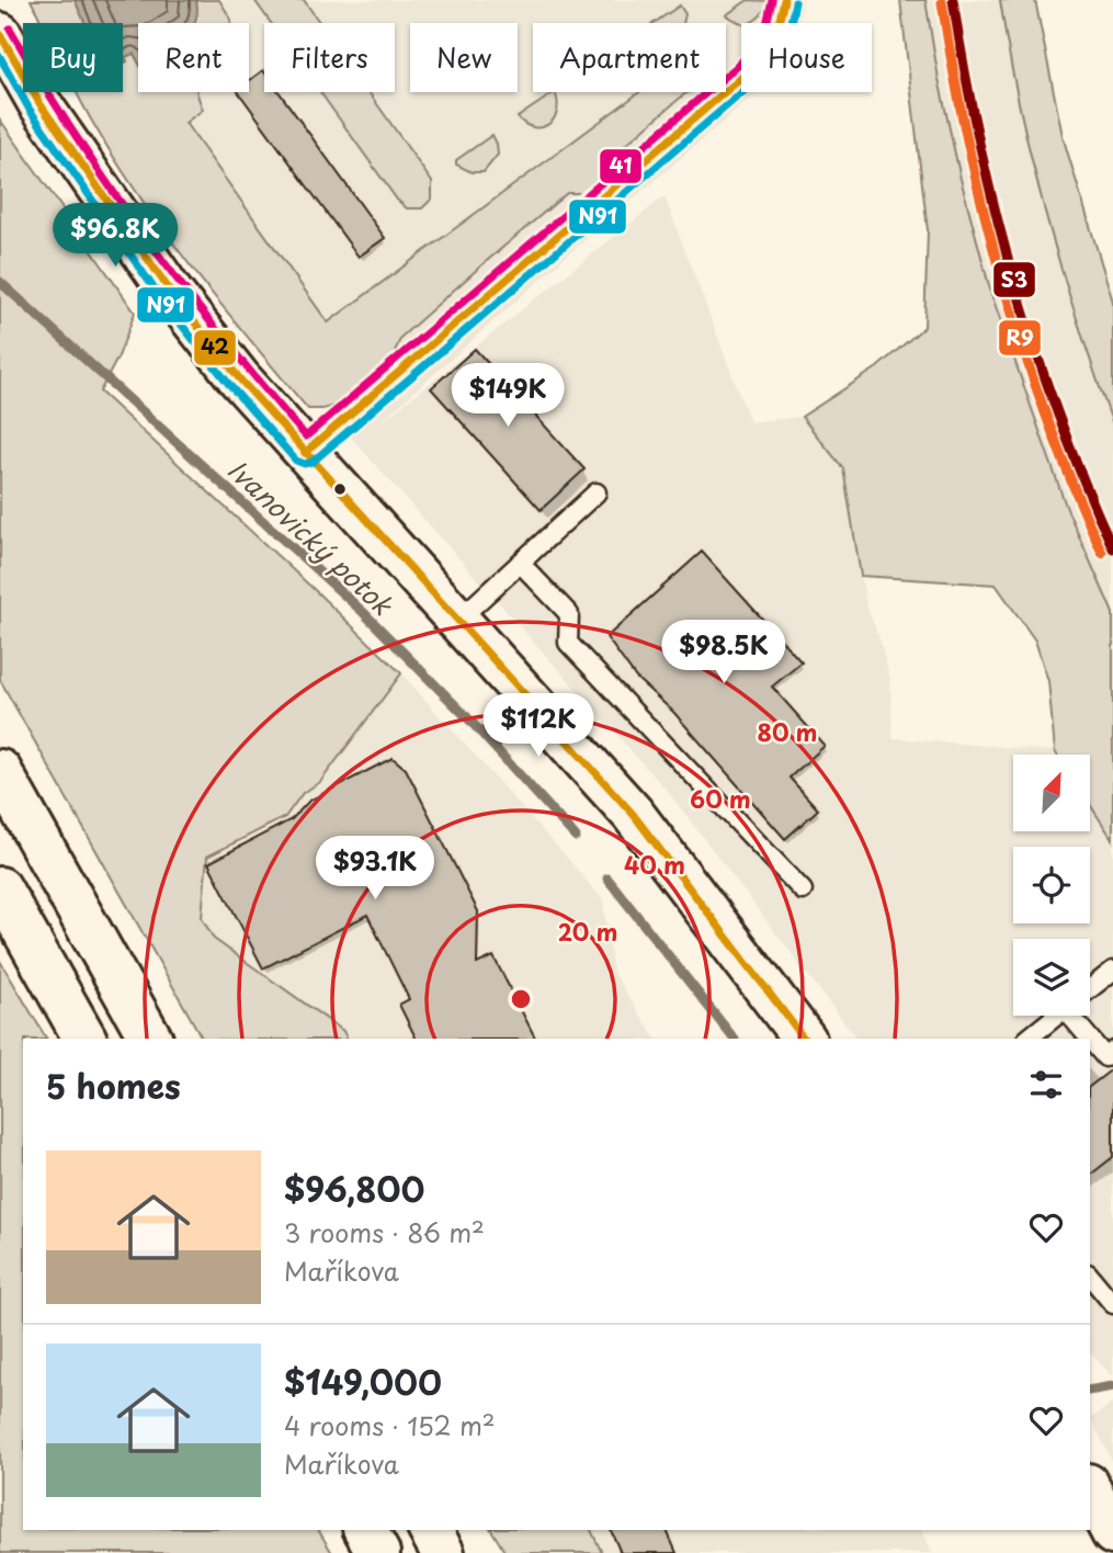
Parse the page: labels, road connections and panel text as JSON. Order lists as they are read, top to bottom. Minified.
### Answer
{"water":["Ivanovický potok"],"lines":["transit line S3","transit line 42","transit line 41","transit line R9","transit line N91"],"north":"top right","page":{"chip":["Buy","Rent","Filters","New","Apartment","House"],"price":["$96.8K","$149K","$98.5K","$112K","$93.1K"],"heading":"5 homes","list":[{"name":"$96,800","note":"3 rooms · 86 m² · Maříkova"},{"name":"$149,000","note":"4 rooms · 152 m² · Maříkova"}]},"rings":["80 m","60 m","40 m","20 m"]}
